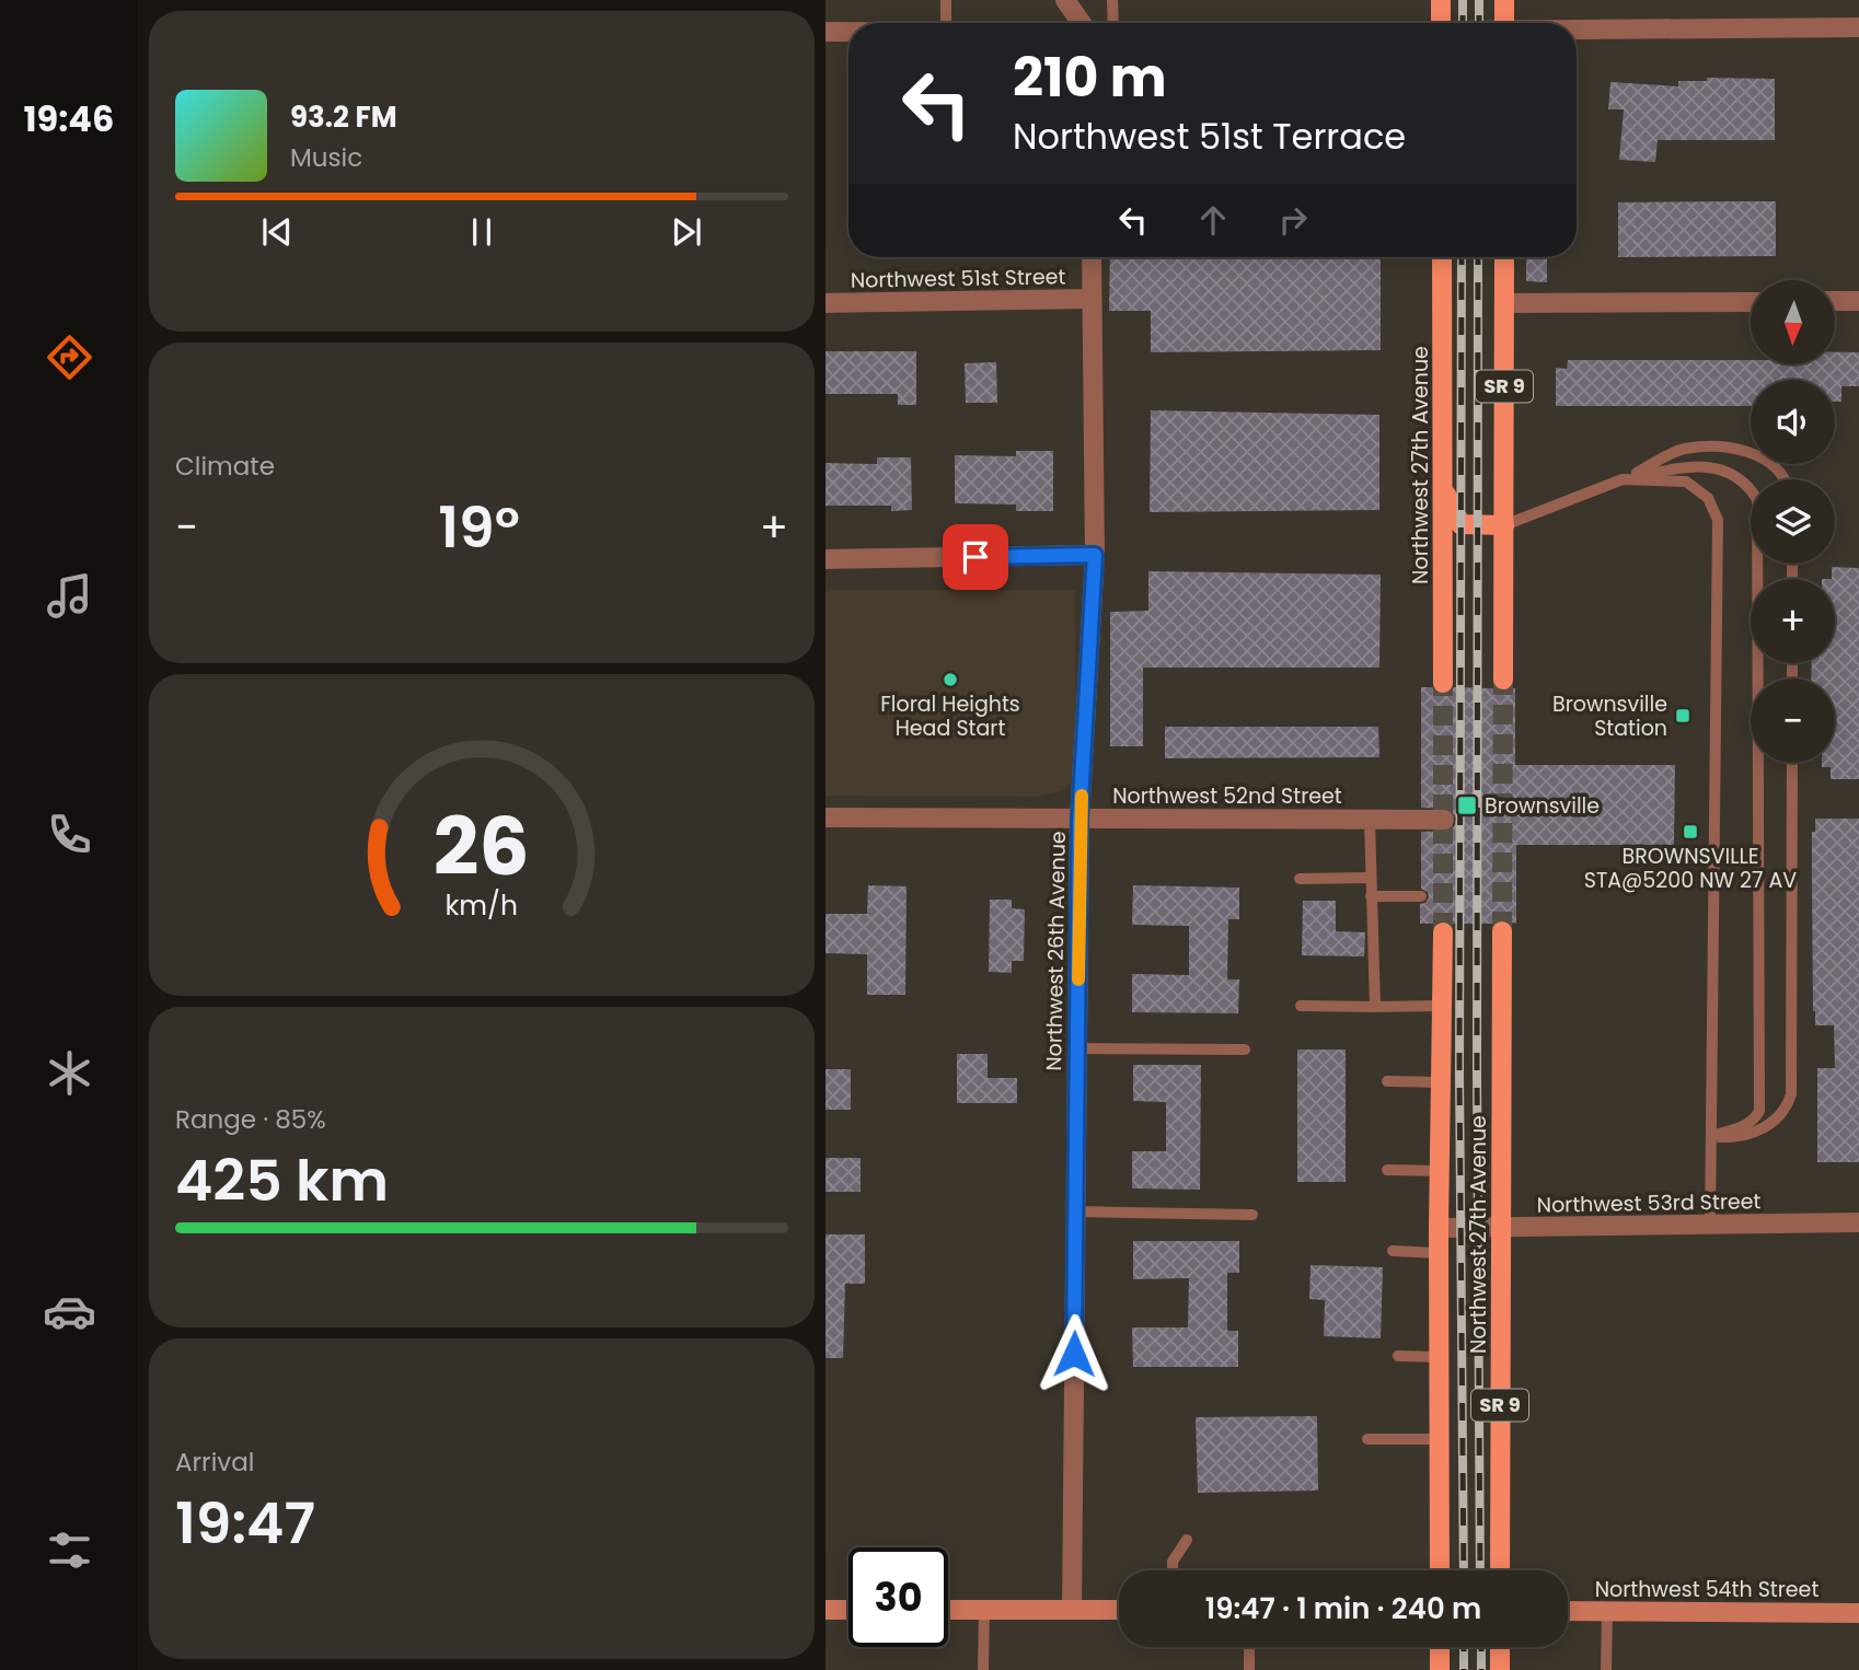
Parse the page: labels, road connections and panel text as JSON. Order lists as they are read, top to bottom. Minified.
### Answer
{"streets":{"main road":["SR 9","Northwest 27th Avenue","Northwest 54th Street"],"street":["Northwest 51st Street","Northwest 52nd Street","Northwest 26th Avenue","Northwest 53rd Street"]},"crossings":[["Northwest 51st Street","Northwest 26th Avenue"],["Northwest 27th Avenue","Northwest 53rd Street"],["Northwest 52nd Street","Northwest 26th Avenue"]],"places":{"other":["Floral Heights Head Start"],"transit":["Brownsville Station","Brownsville","BROWNSVILLE STA@5200 NW 27 AV"]},"north":"bottom","page":{"tabs":"19:46","turn":["210 m","Northwest 51st Terrace"],"song":["93.2 FM","Music"],"map_buttons":["+","−"],"tile":["Climate",["Range · 85%","425 km"],["Arrival","19:47"]],"heat":["−","19°","+"],"limit":"30","trip":"19:47 · 1 min · 240 m","gauge":["26","km/h"]}}
